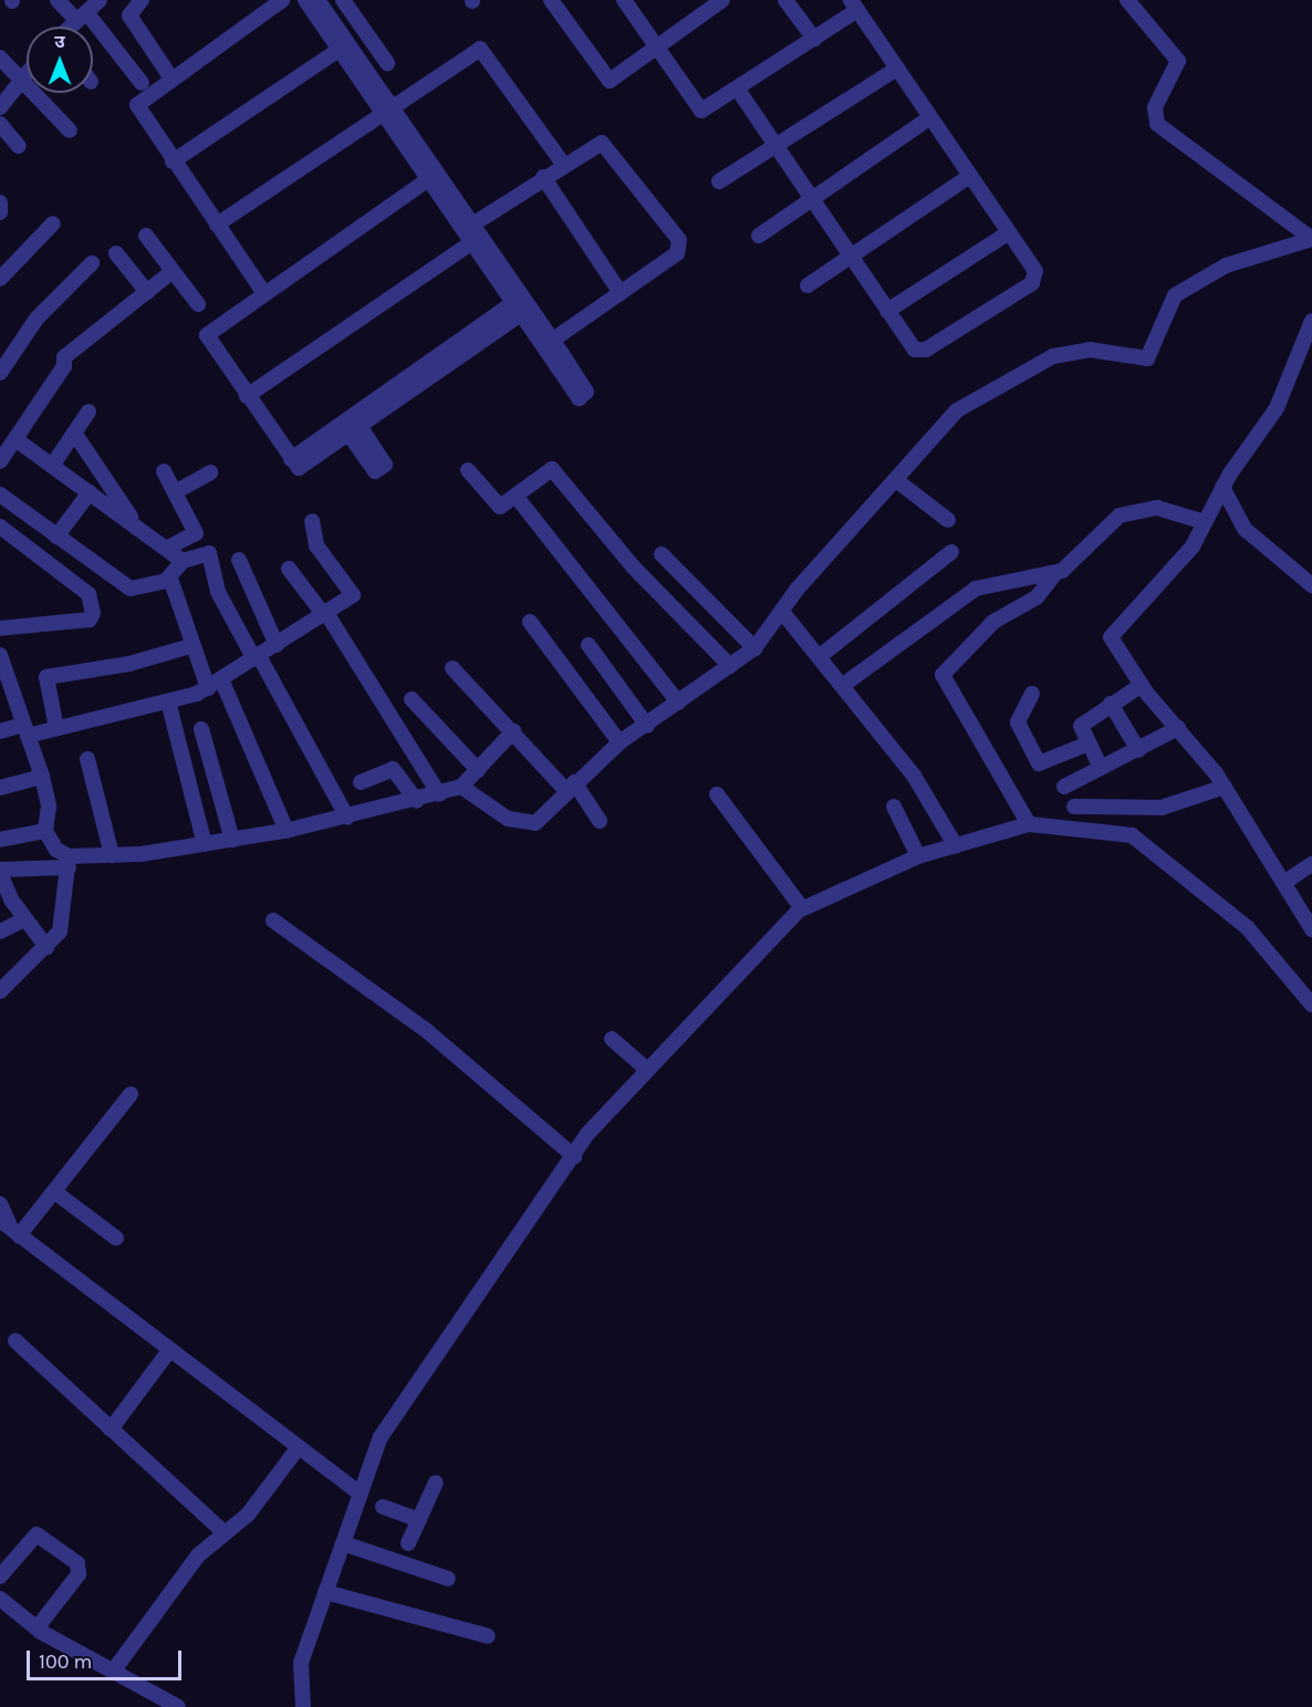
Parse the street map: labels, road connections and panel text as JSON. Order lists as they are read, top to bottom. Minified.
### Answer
{"scale_bar":"100 m","north":"top"}
